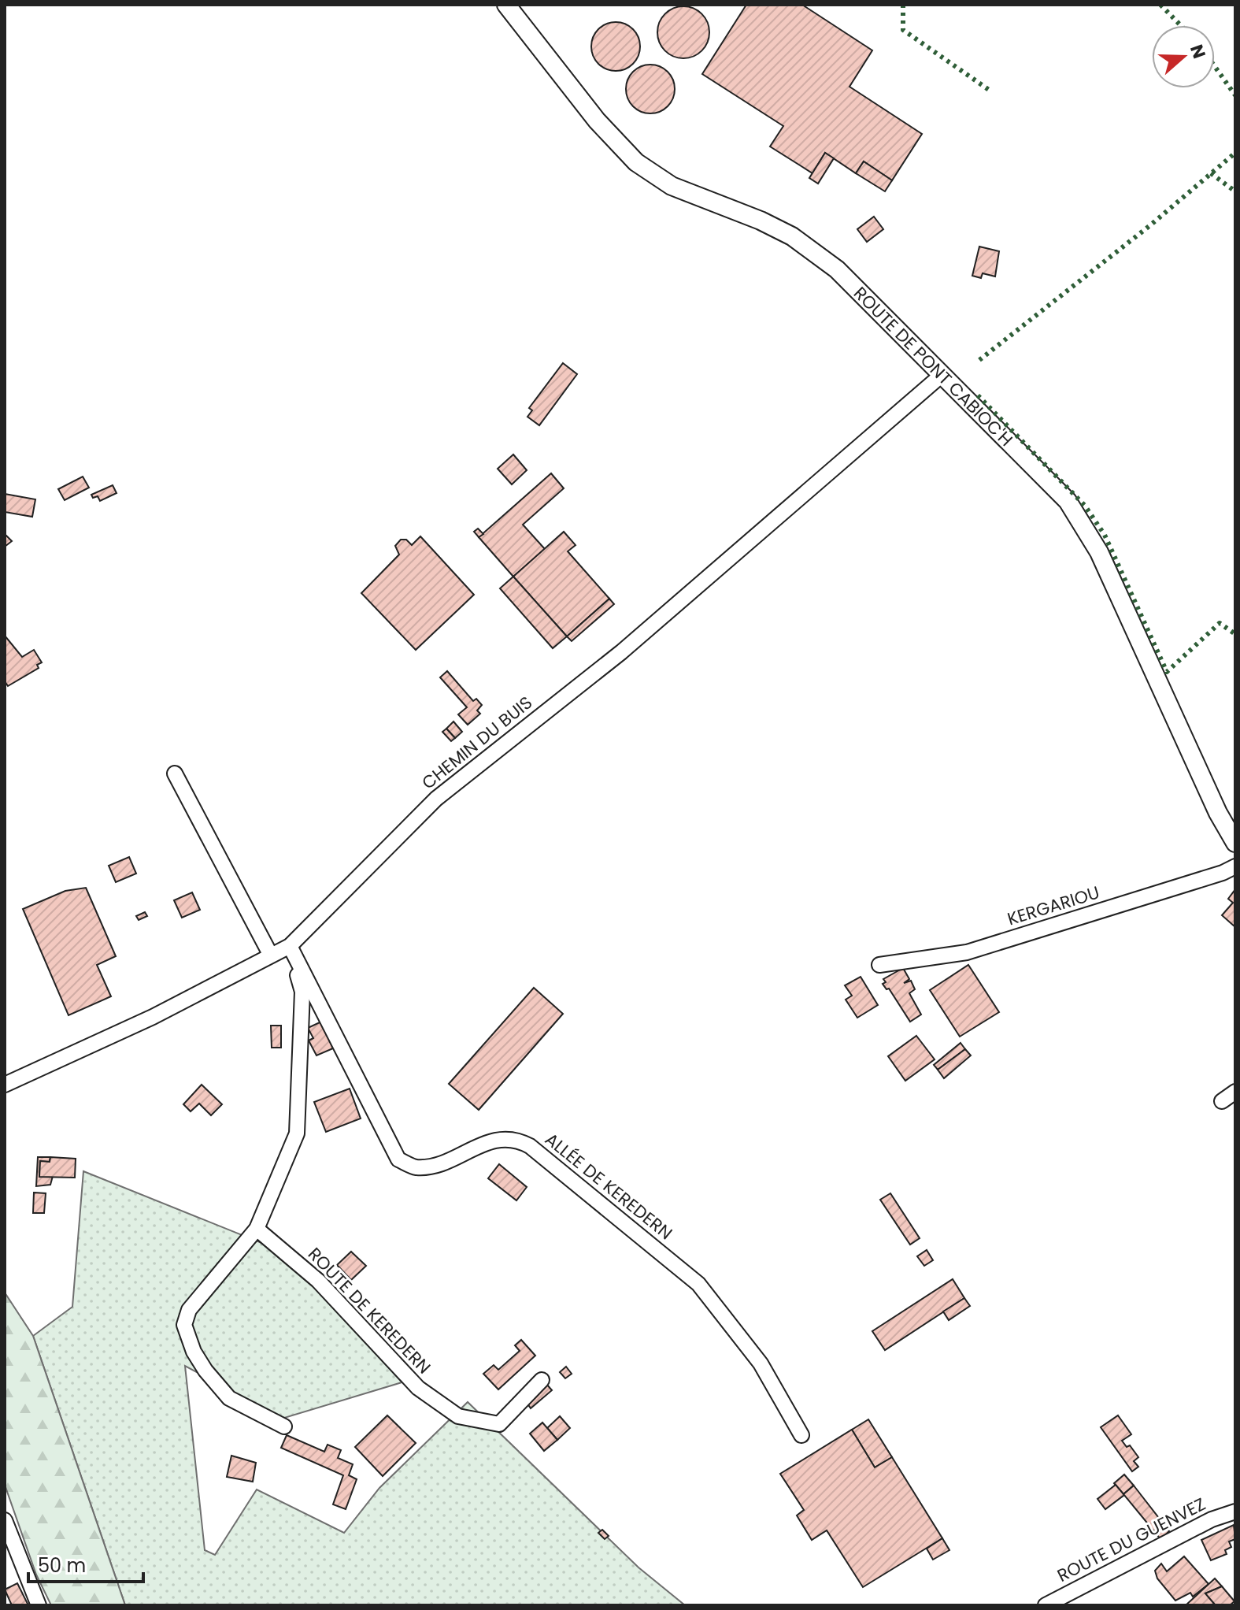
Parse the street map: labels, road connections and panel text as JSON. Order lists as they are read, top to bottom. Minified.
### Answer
{"streets":{"street":["ROUTE DE PONT CABIOC'H","CHEMIN DU BUIS","KERGARIOU","ALLÉE DE KEREDERN","ROUTE DE KEREDERN","ROUTE DU GUENVEZ"]},"crossings":[["ROUTE DE PONT CABIOC'H","CHEMIN DU BUIS"],["CHEMIN DU BUIS","ALLÉE DE KEREDERN"]],"scale_bar":"50 m","north":"right"}
